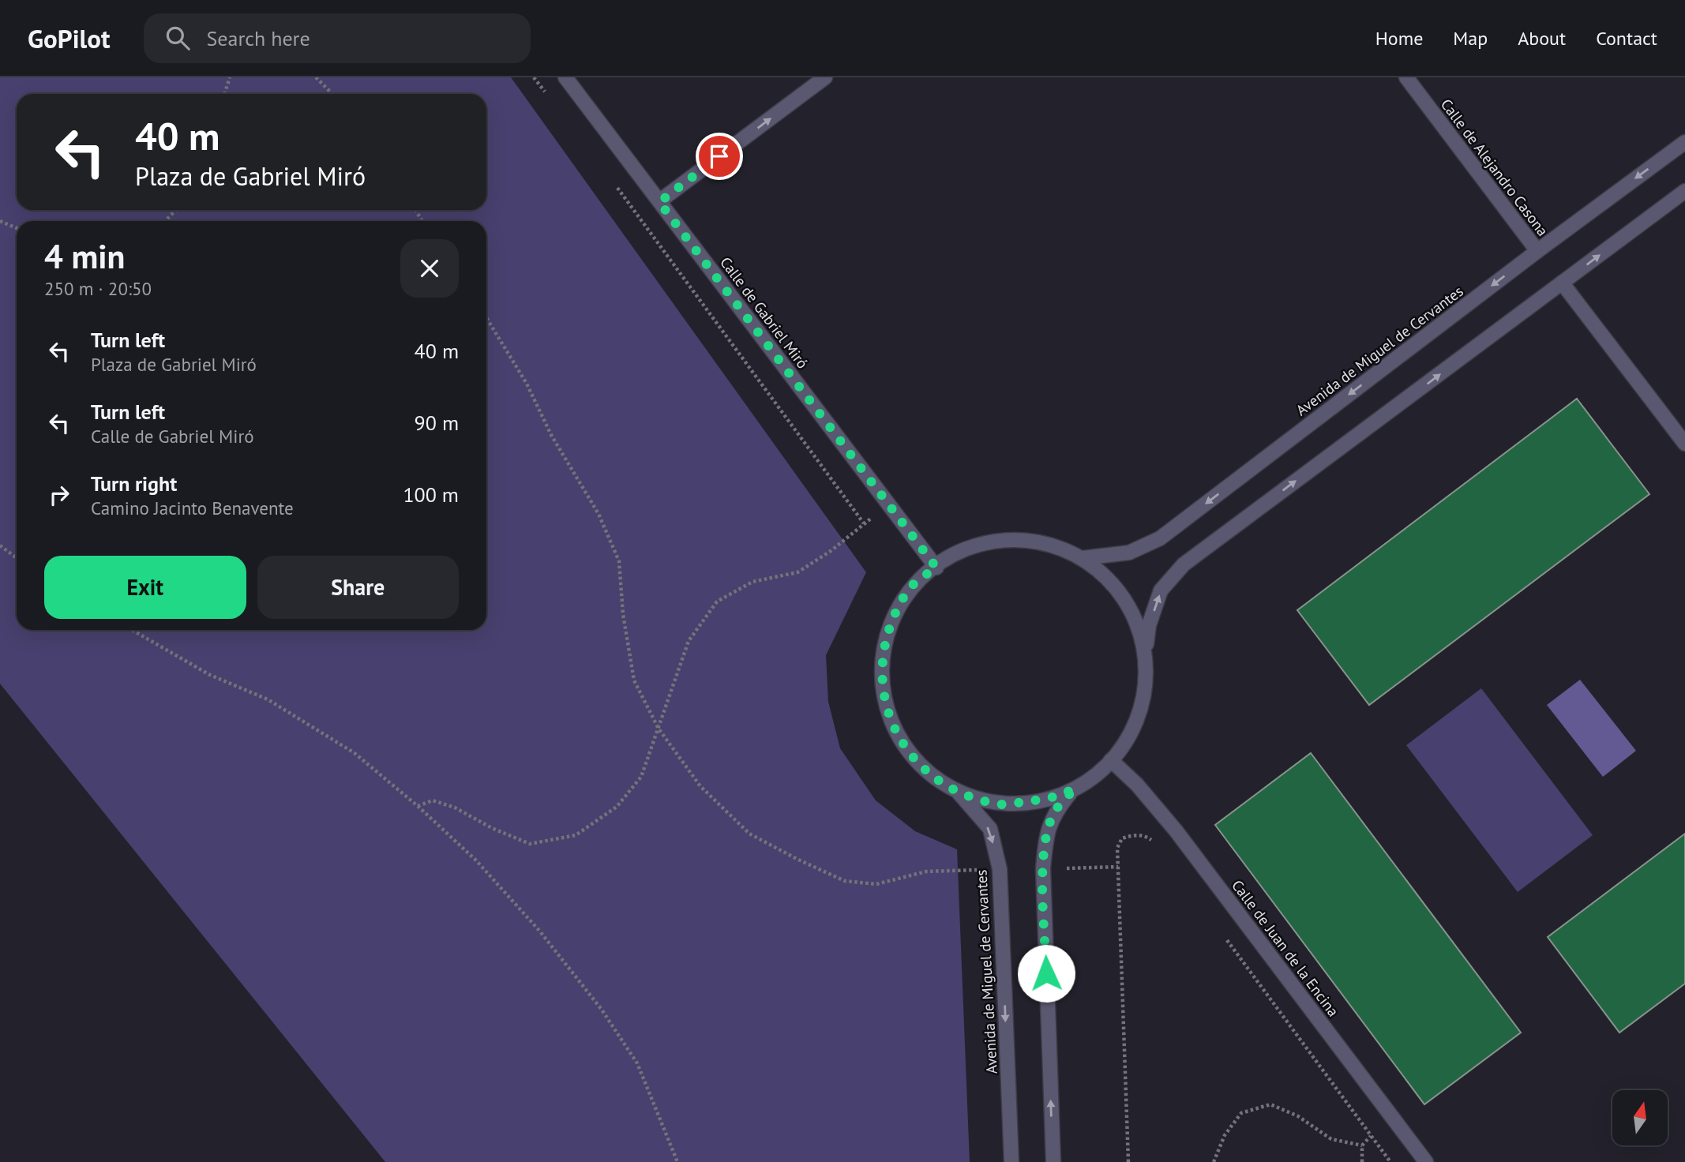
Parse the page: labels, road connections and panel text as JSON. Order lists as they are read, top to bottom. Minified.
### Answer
{"streets":{"street":["Calle de Alejandro Casona","Calle de Gabriel Miró","Avenida de Miguel de Cervantes","Calle de Juan de la Encina"]},"crossings":[["Calle de Alejandro Casona","Avenida de Miguel de Cervantes"]],"north":"top","page":{"header":"GoPilot","search":"Search here","nav":["Home","Map","About","Contact"],"turn":["40 m","Plaza de Gabriel Miró"],"heading":["4 min","250 m · 20:50"],"list":[{"name":"Turn left","note":"Plaza de Gabriel Miró","value":"40 m"},{"name":"Turn left","note":"Calle de Gabriel Miró","value":"90 m"},{"name":"Turn right","note":"Camino Jacinto Benavente","value":"100 m"}],"buttons":["Exit","Share"]}}
